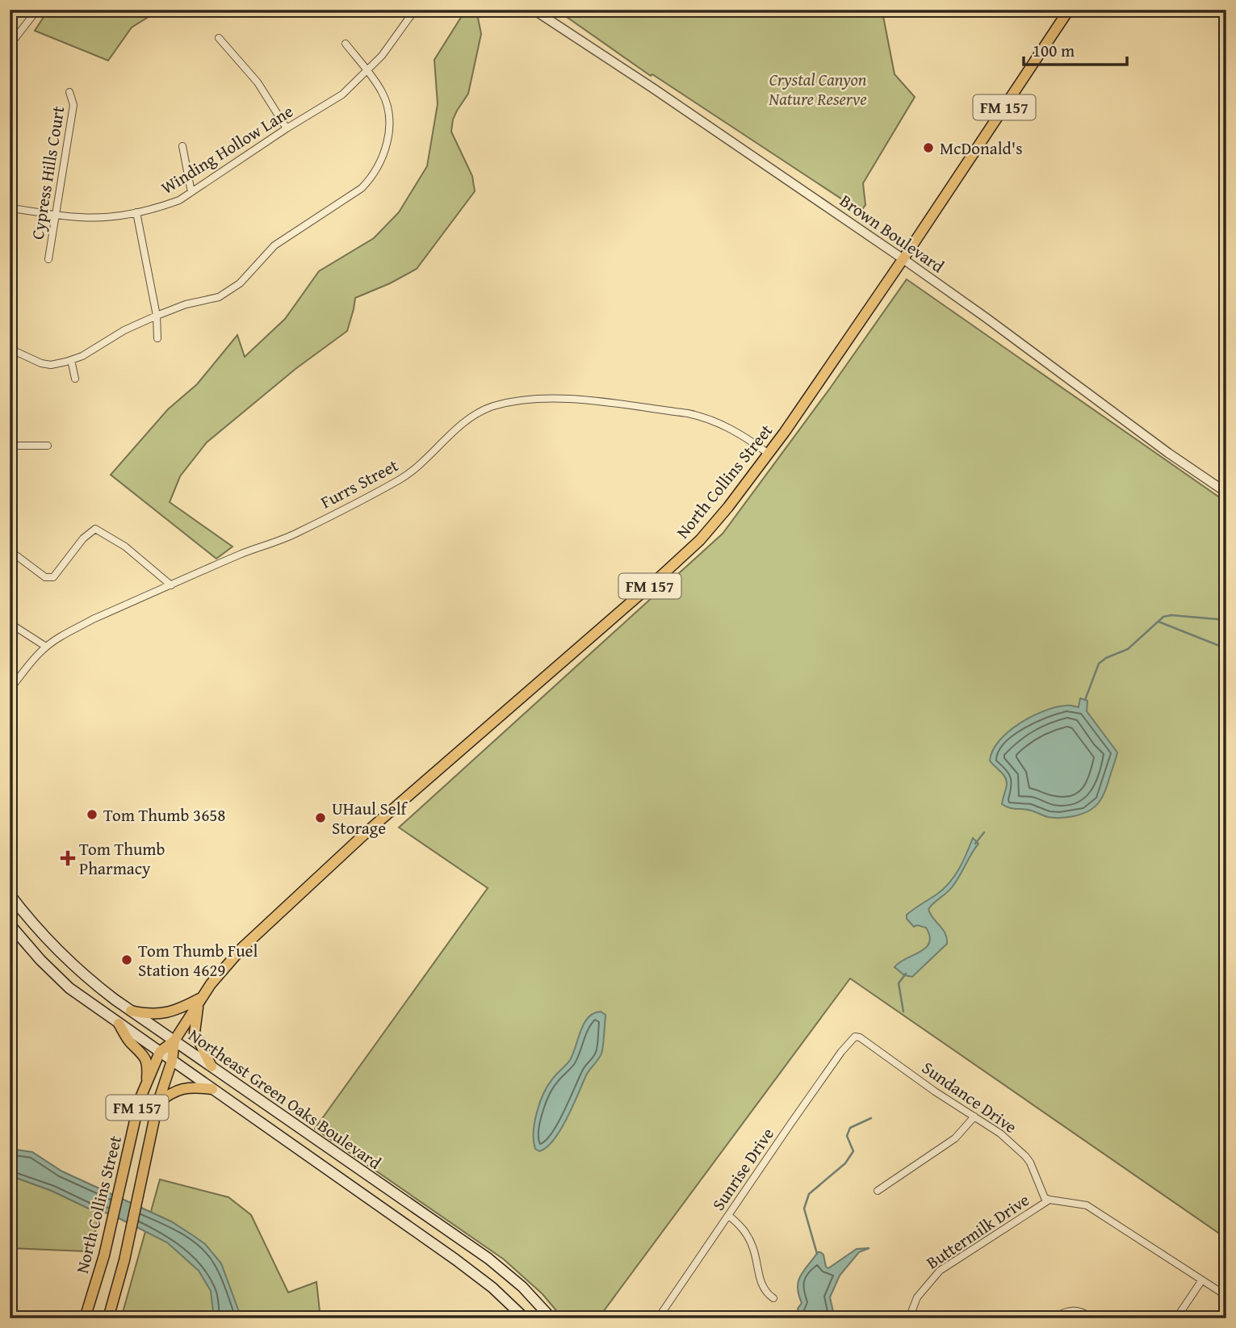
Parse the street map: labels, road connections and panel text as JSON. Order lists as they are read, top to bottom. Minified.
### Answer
{"streets":{"main road":["FM 157","North Collins Street","Northeast Green Oaks Boulevard"],"street":["Winding Hollow Lane","Cypress Hills Court","Brown Boulevard","Furrs Street","Sundance Drive","Sunrise Drive","Buttermilk Drive"]},"crossings":[["Winding Hollow Lane","Cypress Hills Court"],["Brown Boulevard","North Collins Street"],["North Collins Street","Furrs Street"],["North Collins Street","Northeast Green Oaks Boulevard"],["Sundance Drive","Sunrise Drive"],["Sundance Drive","Buttermilk Drive"]],"parks":["Crystal Canyon Nature Reserve"],"places":{"other":["McDonald's","Tom Thumb 3658","UHaul Self Storage","Tom Thumb Fuel Station 4629"],"health":["Tom Thumb Pharmacy"]},"scale_bar":"100 m"}
